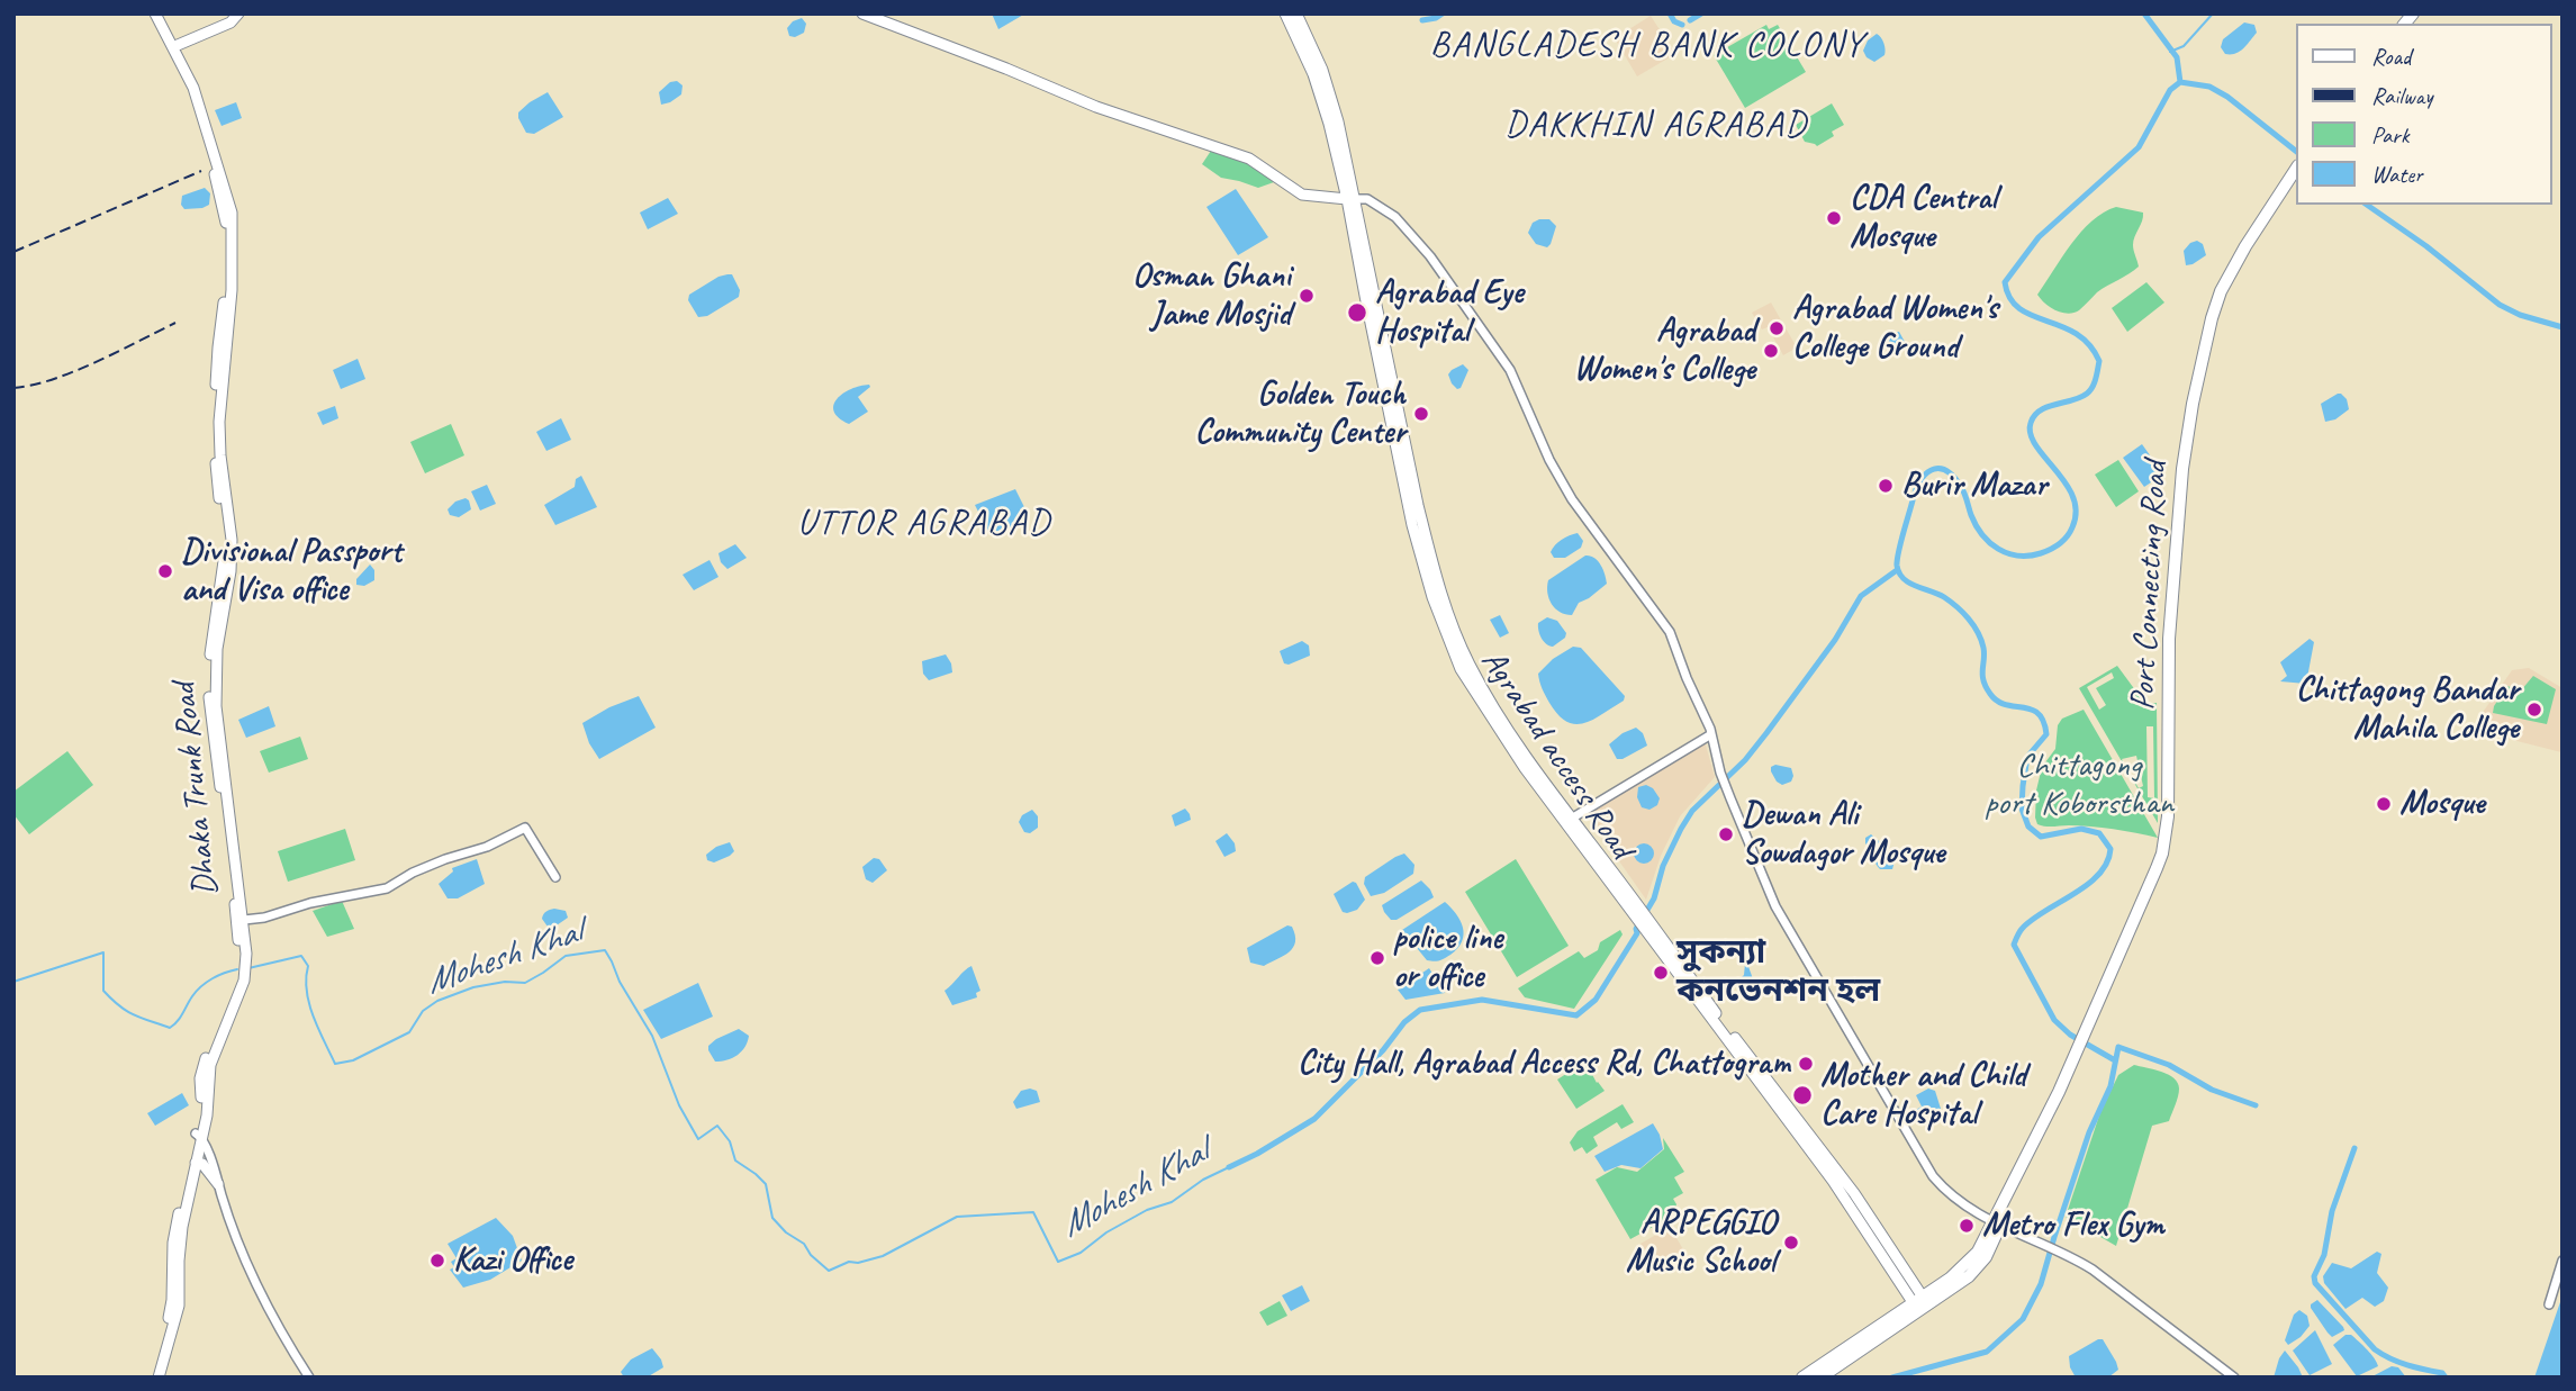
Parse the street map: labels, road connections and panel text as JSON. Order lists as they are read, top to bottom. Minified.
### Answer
{"streets":{"highway":["Port Connecting Road"],"main road":["Agrabad access Road","Dhaka Trunk Road"]},"crossings":[["Port Connecting Road","Agrabad access Road"]],"districts":["BANGLADESH BANK COLONY","DAKKHIN AGRABAD","UTTOR AGRABAD"],"water":["Mohesh Khal"],"parks":["Chittagong port Koborsthan"],"places":["CDA Central Mosque","Osman Ghani Jame Mosjid","Agrabad Eye Hospital","Agrabad Women's College Ground","Agrabad Women's College","Golden Touch Community Center","Burir Mazar","Divisional Passport and Visa office","Chittagong Bandar Mahila College","Mosque","Dewan Ali Sowdagor Mosque","police line or office","সুকন্যা কনভেনশন হল","City Hall, Agrabad Access Rd, Chattogram","Mother and Child Care Hospital","Metro Flex Gym","ARPEGGIO Music School","Kazi Office"],"legend":["Road","Railway","Park","Water"]}
